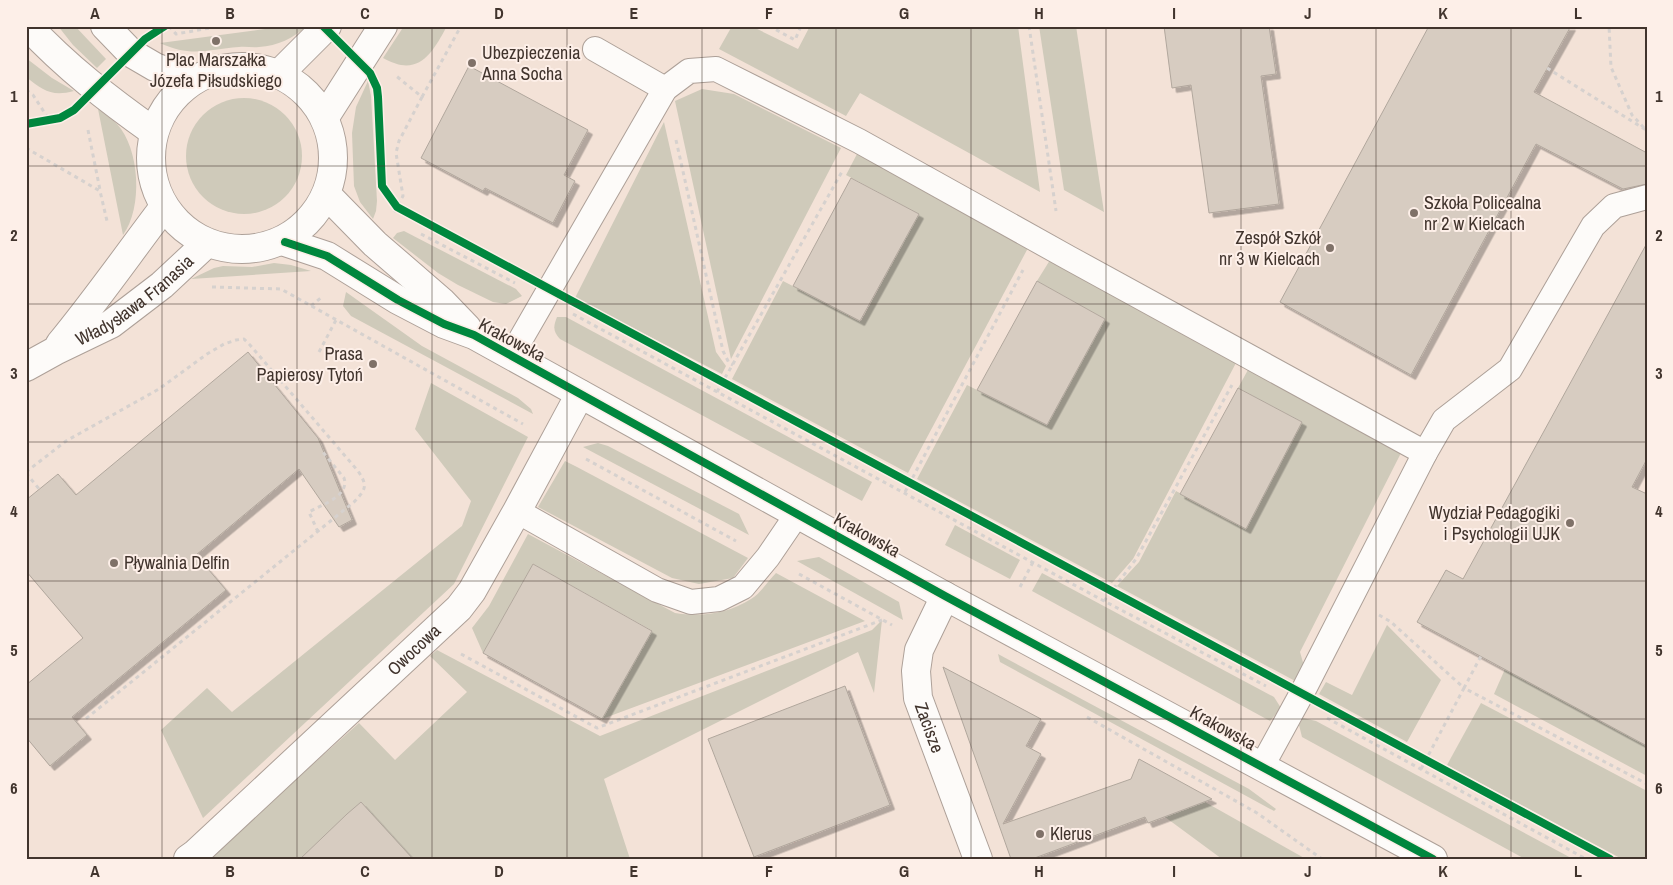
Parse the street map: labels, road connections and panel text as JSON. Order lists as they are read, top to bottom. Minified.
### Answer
{"streets":{"street":["Władysława Franasia","Krakowska","Owocowa","Zacisze"]},"crossings":[["Krakowska","Owocowa"],["Krakowska","Zacisze"]],"places":["Plac Marszałka Józefa Piłsudskiego","Ubezpieczenia Anna Socha","Szkoła Policealna nr 2 w Kielcach","Zespół Szkół nr 3 w Kielcach","Prasa Papierosy Tytoń","Wydział Pedagogiki i Psychologii UJK","Pływalnia Delfin","Klerus"],"grid":{"columns":["A","B","C","D","E","F","G","H","I","J","K","L"],"rows":["1","2","3","4","5","6"]}}
